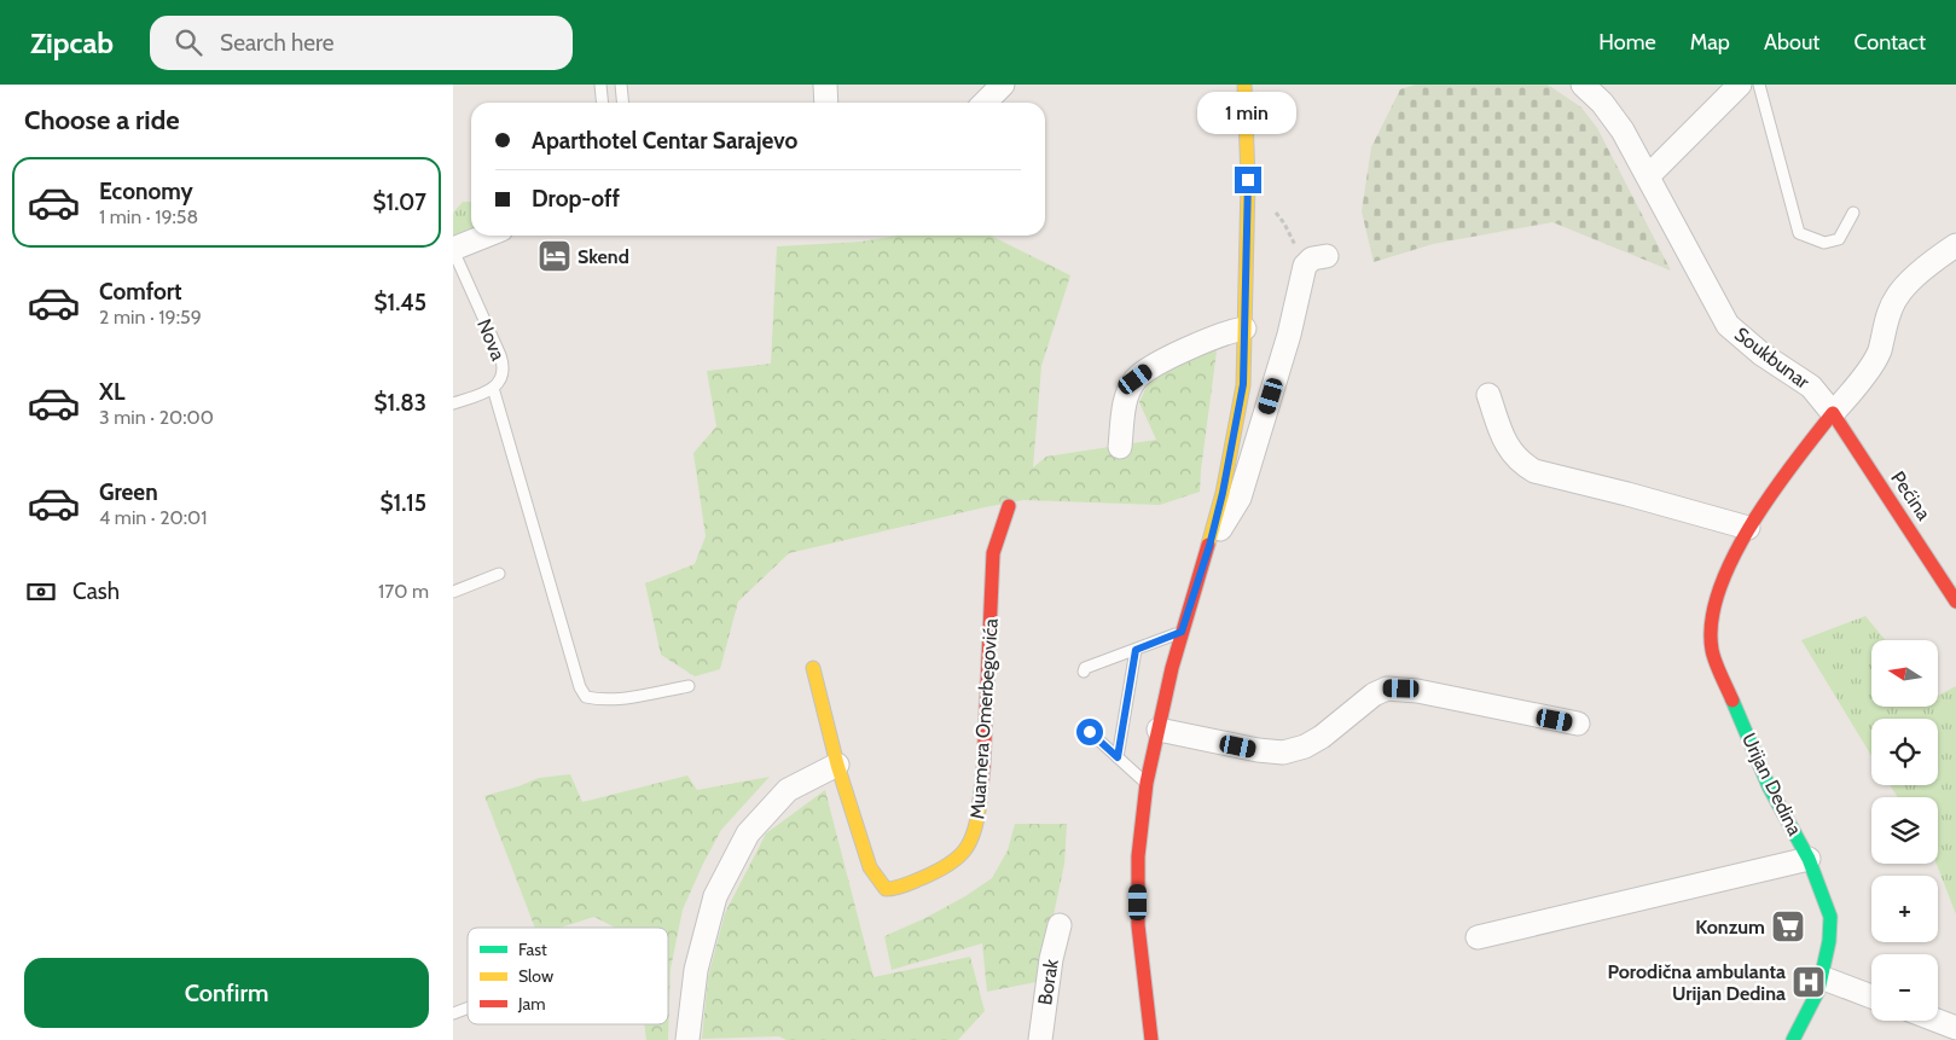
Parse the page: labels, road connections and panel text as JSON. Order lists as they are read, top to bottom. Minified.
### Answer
{"streets":{"street":["Soukbunar","Pećina","Muamera Omerbegovića","Urijan Dedina","Borak"],"lane":["Nova"]},"crossings":[["Soukbunar","Pećina"],["Soukbunar","Urijan Dedina"],["Pećina","Urijan Dedina"]],"places":{"hotel":["Skend"],"supermarket":["Konzum"],"hospital":["Porodična ambulanta Urijan Dedina"]},"legend":["Fast","Slow","Jam"],"north":"left","page":{"header":"Zipcab","search":"Search here","nav":["Home","Map","About","Contact"],"heading":"Choose a ride","bubble":"1 min","banner":["Aparthotel Centar Sarajevo","Drop-off"],"list":[{"name":"Economy","note":"1 min · 19:58","value":"$1.07"},{"name":"Comfort","note":"2 min · 19:59","value":"$1.45"},{"name":"XL","note":"3 min · 20:00","value":"$1.83"},{"name":"Green","note":"4 min · 20:01","value":"$1.15"}],"pay":["Cash","170 m"],"map_buttons":["+","−"],"buttons":"Confirm"}}
